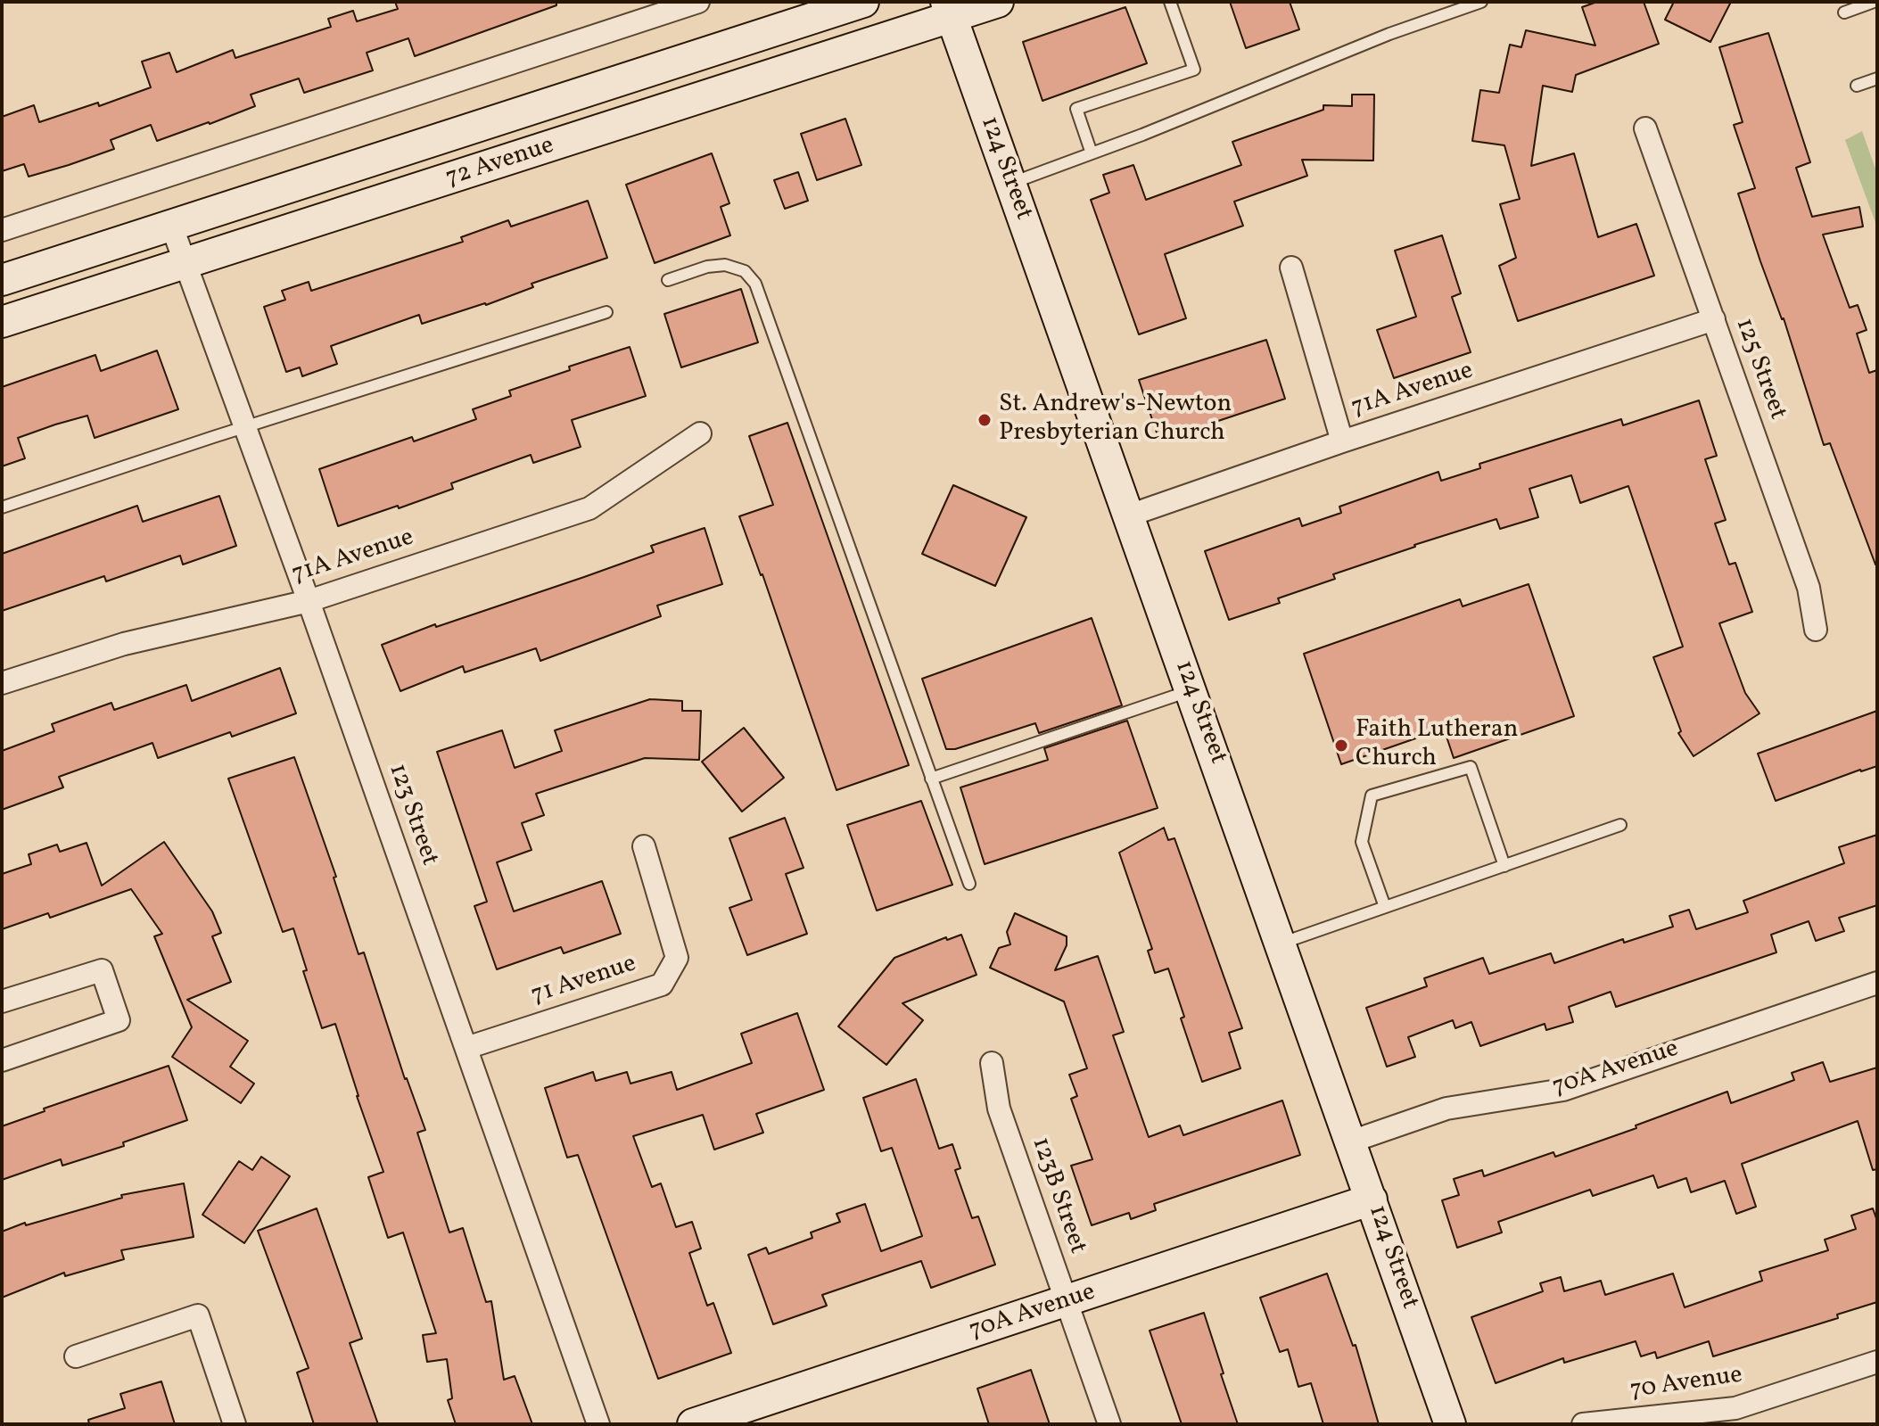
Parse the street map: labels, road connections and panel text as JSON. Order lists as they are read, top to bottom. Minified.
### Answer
{"streets":{"street":["72 Avenue","124 Street","125 Street","71A Avenue","123 Street","71 Avenue","70A Avenue","123B Street","70 Avenue"]},"crossings":[["72 Avenue","124 Street"],["72 Avenue","123 Street"],["124 Street","71A Avenue"],["124 Street","70A Avenue"],["125 Street","71A Avenue"],["71A Avenue","123 Street"],["123 Street","71 Avenue"],["70A Avenue","123B Street"]],"places":["St. Andrew's-Newton Presbyterian Church","Faith Lutheran Church"]}
